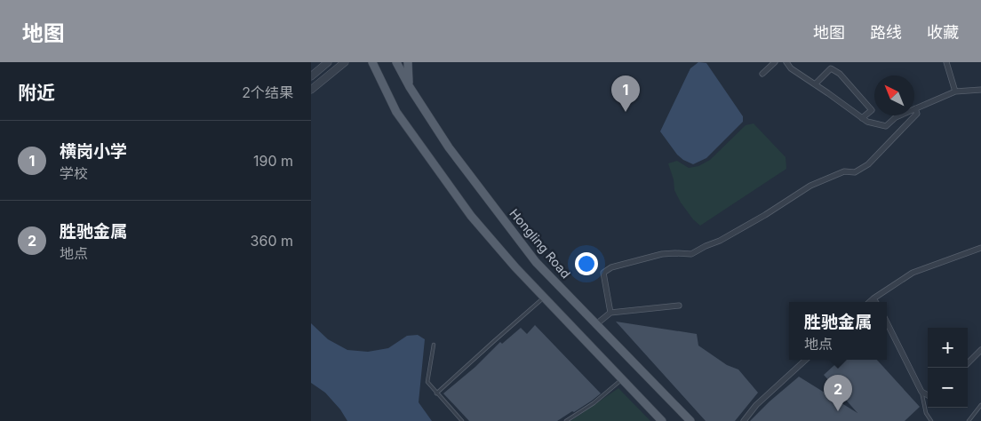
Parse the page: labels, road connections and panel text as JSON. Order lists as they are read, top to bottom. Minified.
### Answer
{"streets":{"main road":["Hongling Road"]},"north":"top left","page":{"header":"地图","nav":["地图","路线","收藏"],"heading":["附近","2个结果"],"pins":["1","2"],"list":[{"mark":"1","name":"横岗小学","note":"学校","value":"190 m"},{"mark":"2","name":"胜驰金属","note":"地点","value":"360 m"}],"popup":["胜驰金属","地点"],"map_buttons":["+","−"]}}
